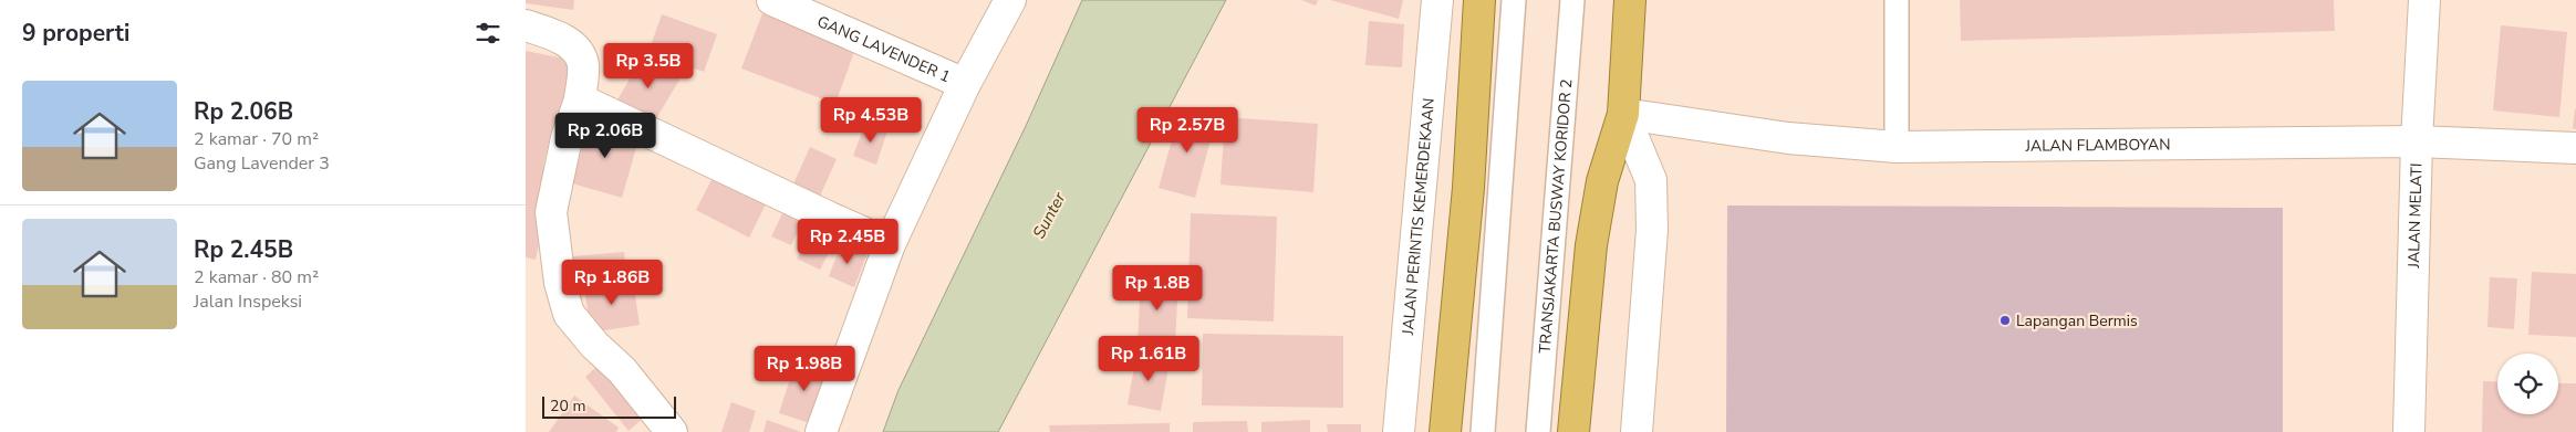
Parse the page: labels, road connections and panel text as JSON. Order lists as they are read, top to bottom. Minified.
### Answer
{"streets":{"street":["GANG LAVENDER 1","JALAN FLAMBOYAN","JALAN MELATI","JALAN PERINTIS KEMERDEKAAN"],"lane":["TRANSJAKARTA BUSWAY KORIDOR 2"]},"crossings":[["JALAN FLAMBOYAN","JALAN MELATI"]],"water":["Sunter"],"places":["Lapangan Bermis"],"scale_bar":"20 m","page":{"heading":"9 properti","price":["Rp 3.5B","Rp 4.53B","Rp 2.57B","Rp 2.06B","Rp 2.45B","Rp 1.86B","Rp 1.8B","Rp 1.61B","Rp 1.98B"],"list":[{"name":"Rp 2.06B","note":"2 kamar · 70 m² · Gang Lavender 3"},{"name":"Rp 2.45B","note":"2 kamar · 80 m² · Jalan Inspeksi"}],"scale":"20 m"}}
